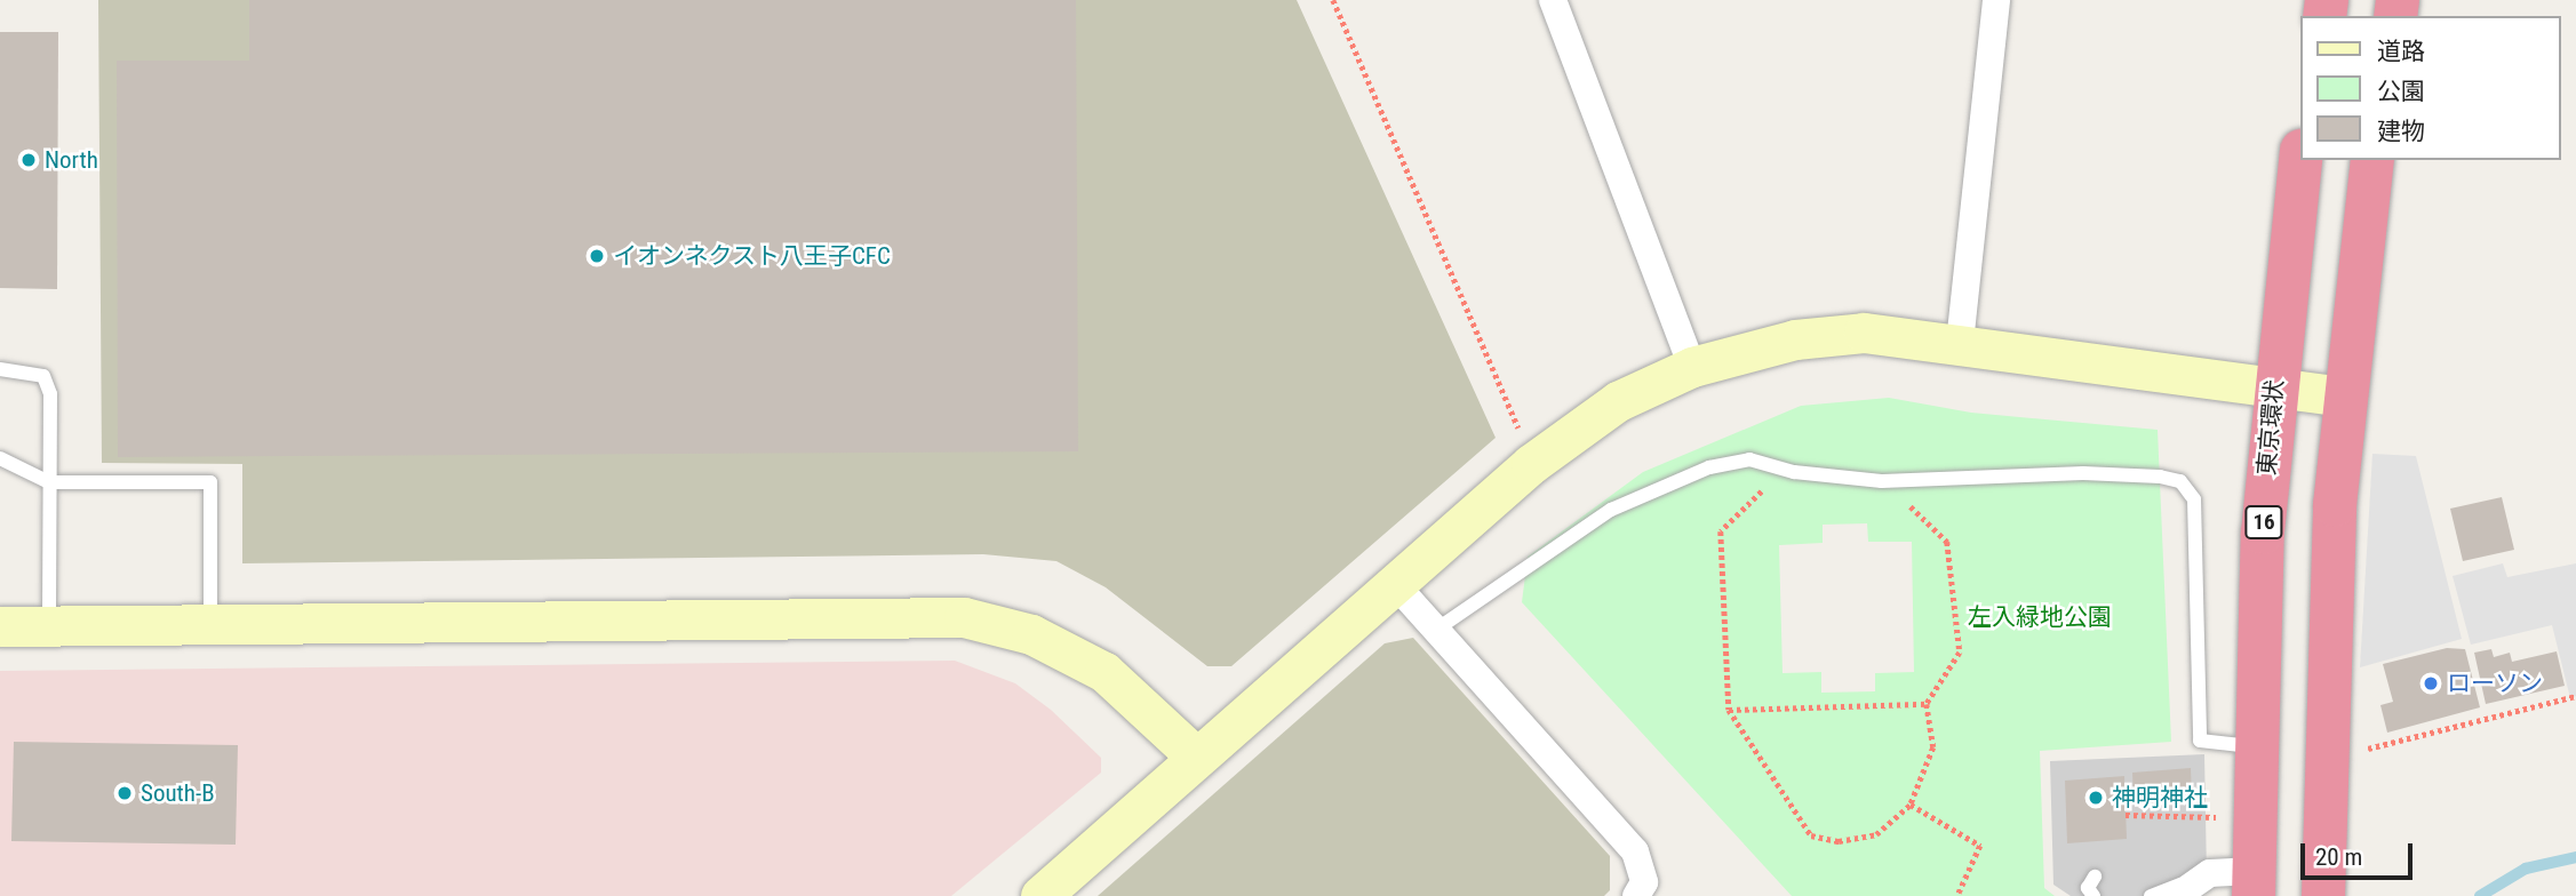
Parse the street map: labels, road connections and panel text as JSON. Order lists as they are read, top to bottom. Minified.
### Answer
{"streets":{"highway":["東京環状","16"]},"parks":["左入緑地公園"],"places":["North","イオンネクスト八王子CFC","ローソン","South-B","神明神社"],"legend":["道路","公園","建物"],"scale_bar":"20 m"}
